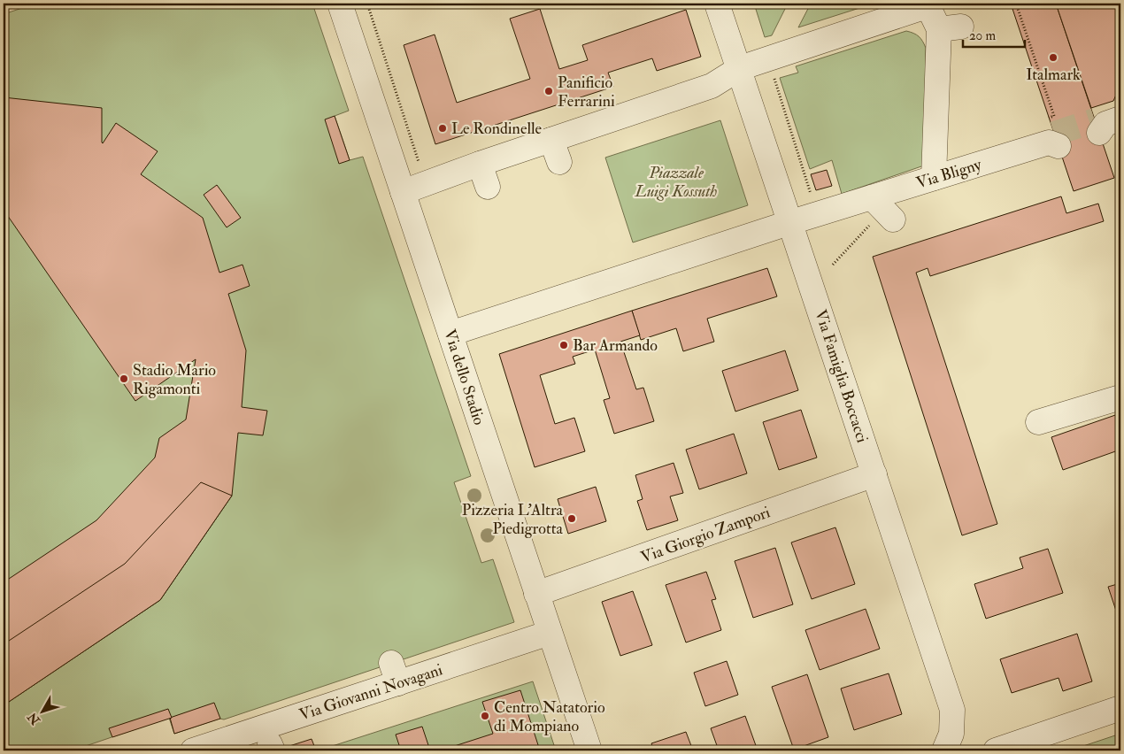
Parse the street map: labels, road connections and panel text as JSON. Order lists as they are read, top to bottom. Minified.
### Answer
{"streets":{"street":["Via Bligny","Via Famiglia Boccacci","Via dello Stadio","Via Giorgio Zampori","Via Giovanni Novagani"]},"crossings":[["Via Bligny","Via Famiglia Boccacci"],["Via Famiglia Boccacci","Via Giorgio Zampori"],["Via dello Stadio","Via Giorgio Zampori"],["Via dello Stadio","Via Giovanni Novagani"]],"parks":["Piazzale Luigi Kossuth"],"places":["Italmark","Panificio Ferrarini","Le Rondinelle","Bar Armando","Stadio Mario Rigamonti","Pizzeria L'Altra Piedigrotta","Centro Natatorio di Mompiano"],"scale_bar":"20 m","north":"bottom left"}
